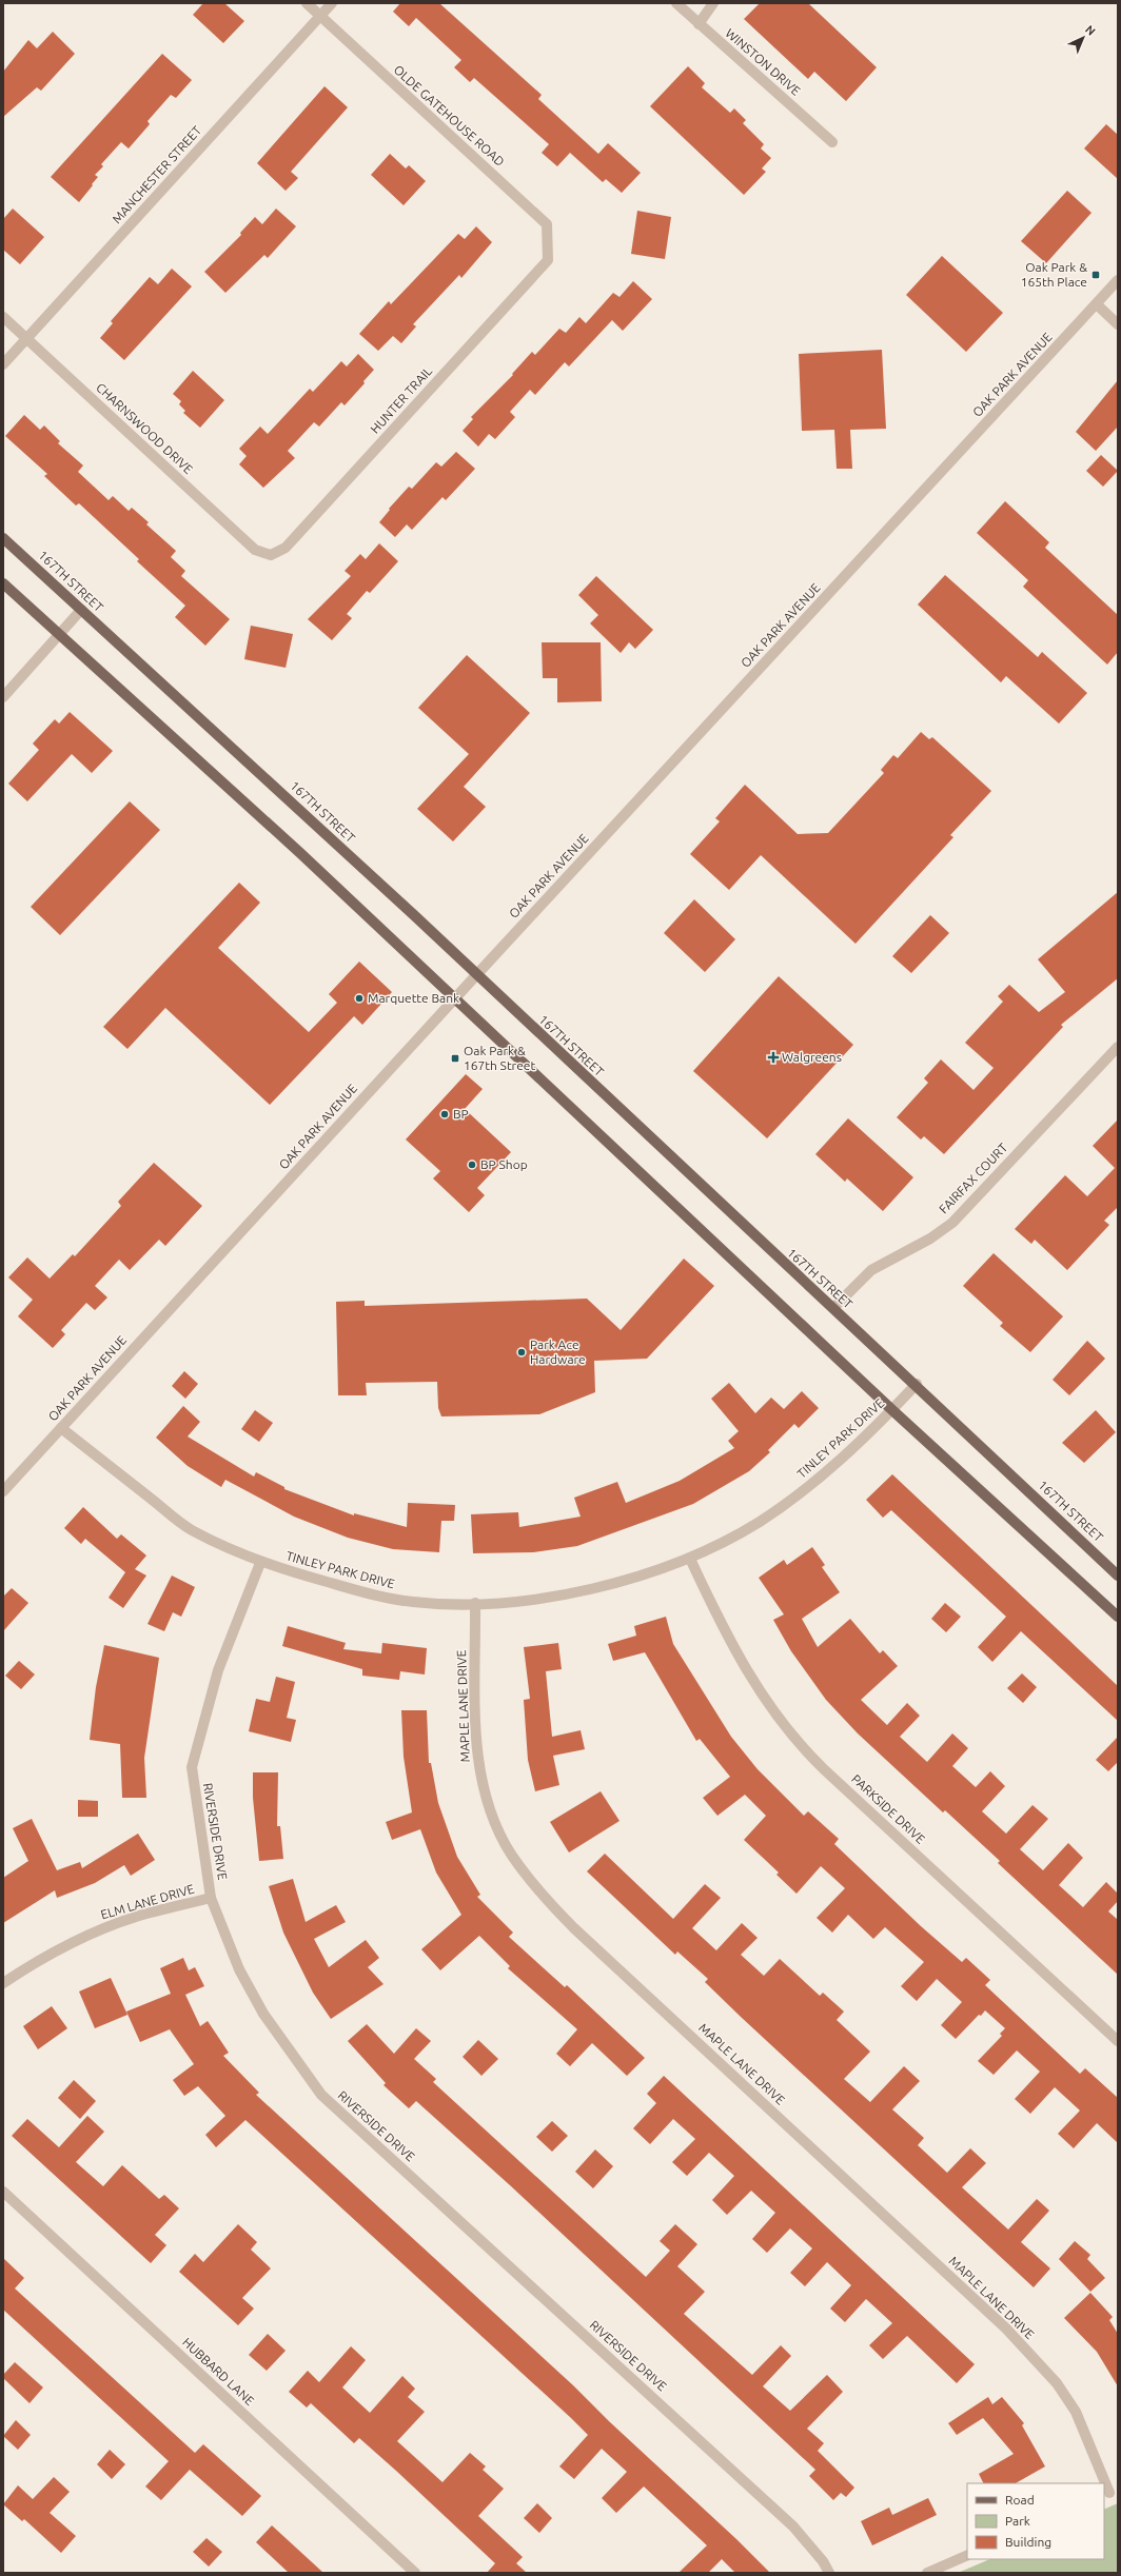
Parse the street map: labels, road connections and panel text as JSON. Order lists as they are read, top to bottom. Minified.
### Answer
{"streets":{"main road":["167TH STREET"],"street":["WINSTON DRIVE","OLDE GATEHOUSE ROAD","MANCHESTER STREET","OAK PARK AVENUE","HUNTER TRAIL","CHARNSWOOD DRIVE","FAIRFAX COURT","TINLEY PARK DRIVE","MAPLE LANE DRIVE","PARKSIDE DRIVE","RIVERSIDE DRIVE","ELM LANE DRIVE","HUBBARD LANE"]},"crossings":[["OLDE GATEHOUSE ROAD","MANCHESTER STREET"],["OLDE GATEHOUSE ROAD","HUNTER TRAIL"],["MANCHESTER STREET","CHARNSWOOD DRIVE"],["OAK PARK AVENUE","167TH STREET"],["OAK PARK AVENUE","TINLEY PARK DRIVE"],["HUNTER TRAIL","CHARNSWOOD DRIVE"],["167TH STREET","FAIRFAX COURT"],["167TH STREET","TINLEY PARK DRIVE"],["TINLEY PARK DRIVE","MAPLE LANE DRIVE"],["TINLEY PARK DRIVE","PARKSIDE DRIVE"],["TINLEY PARK DRIVE","RIVERSIDE DRIVE"],["RIVERSIDE DRIVE","ELM LANE DRIVE"]],"places":{"transit":["Oak Park & 165th Place","Oak Park & 167th Street"],"other":["Marquette Bank","BP","BP Shop","Park Ace Hardware"],"health":["Walgreens"]},"legend":["Road","Park","Building"],"north":"top right"}
